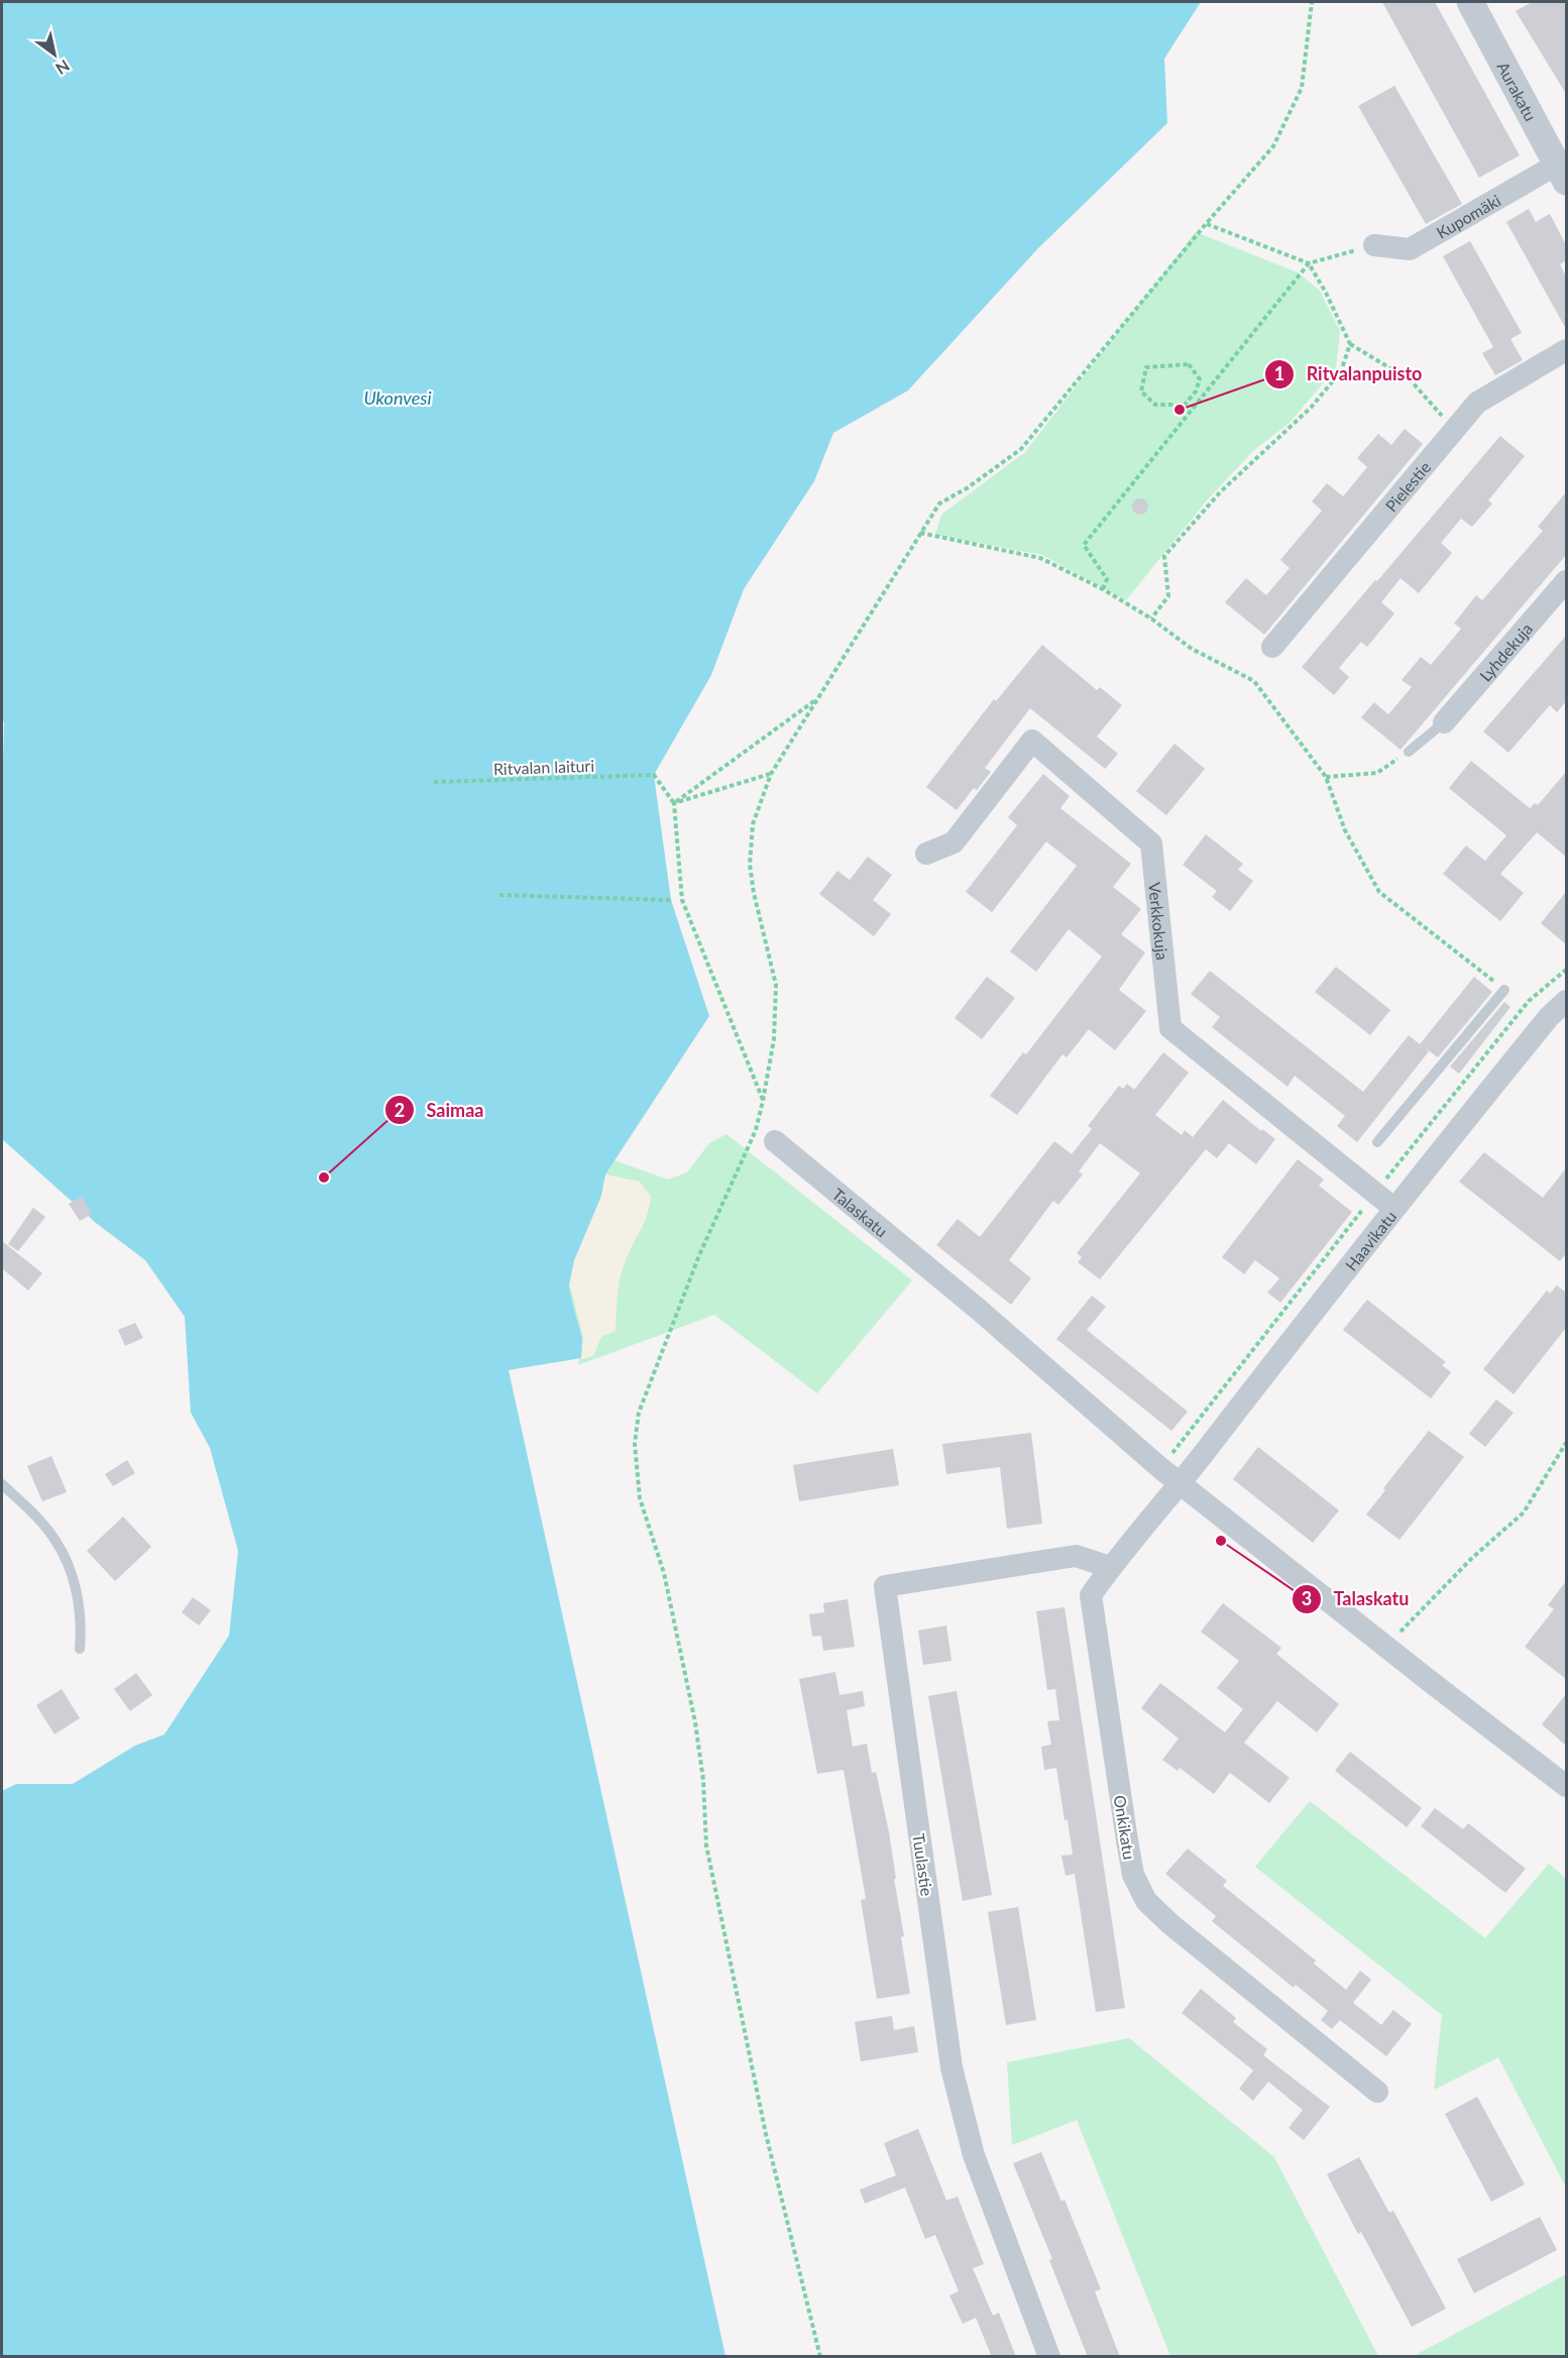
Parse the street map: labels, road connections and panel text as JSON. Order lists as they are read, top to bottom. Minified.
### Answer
{"streets":{"street":["Aurakatu","Kupomäki","Pielestie","Lyhdekuja","Verkkokuja","Talaskatu","Haavikatu","Onkikatu","Tuulastie"],"path":["Ritvalan laituri"]},"crossings":[["Aurakatu","Kupomäki"],["Verkkokuja","Haavikatu"],["Talaskatu","Haavikatu"],["Talaskatu","Onkikatu"],["Haavikatu","Onkikatu"],["Onkikatu","Tuulastie"]],"water":["Ukonvesi"],"places":["Ritvalanpuisto","Saimaa","Talaskatu"],"north":"bottom right"}
